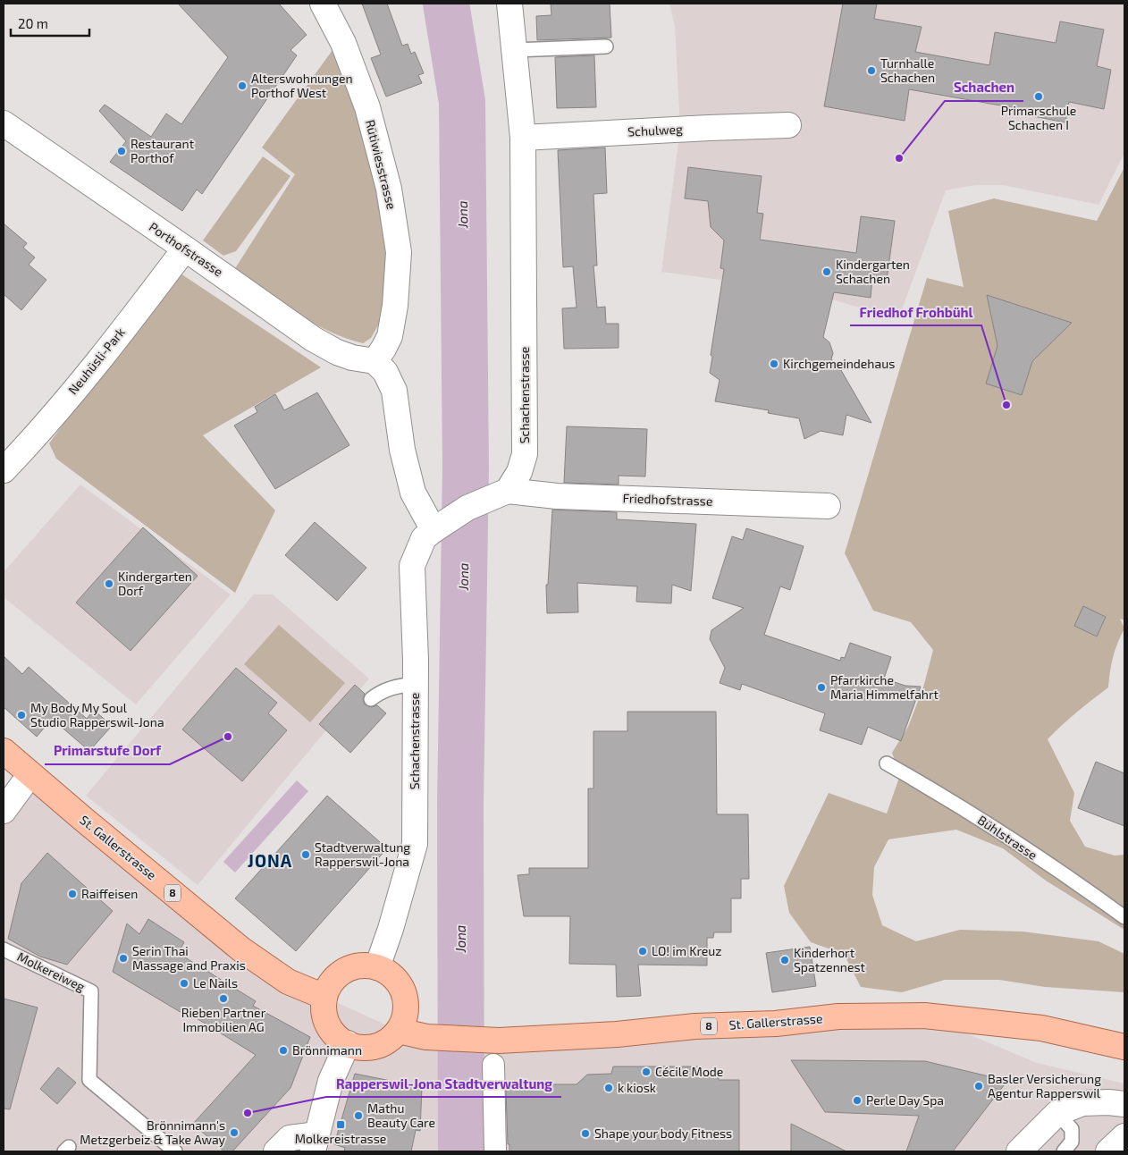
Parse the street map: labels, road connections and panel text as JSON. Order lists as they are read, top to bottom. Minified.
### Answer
{"streets":{"main road":["St. Gallerstrasse","8"],"street":["Schulweg","Rütiwiesstrasse","Porthofstrasse","Neuhüsli-Park","Schachenstrasse","Friedhofstrasse"],"lane":["Bühlstrasse","Molkereiweg"]},"crossings":[["Schulweg","Schachenstrasse"],["Rütiwiesstrasse","Porthofstrasse"],["Porthofstrasse","Neuhüsli-Park"],["Schachenstrasse","Friedhofstrasse"],["Schachenstrasse","St. Gallerstrasse"]],"districts":["JONA"],"water":["Jona"],"places":{"other":["Turnhalle Schachen","Alterswohnungen Porthof West","Primarschule Schachen I","Restaurant Porthof","Schachen","Kindergarten Schachen","Kirchgemeindehaus","Friedhof Frohbühl","Kindergarten Dorf","Pfarrkirche Maria Himmelfahrt","My Body My Soul Studio Rapperswil-Jona","Primarstufe Dorf","Stadtverwaltung Rapperswil-Jona","Raiffeisen","LO! im Kreuz","Serin Thai Massage and Praxis","Kinderhort Spatzennest","Le Nails","Rieben Partner Immobilien AG","Brönnimann","Cécile Mode","Basler Versicherung Agentur Rapperswil","k kiosk","Perle Day Spa","Rapperswil-Jona Stadtverwaltung","Mathu Beauty Care","Brönnimann's Metzgerbeiz & Take Away","Shape your body Fitness"],"transit":["Molkereistrasse"]},"scale_bar":"20 m"}
